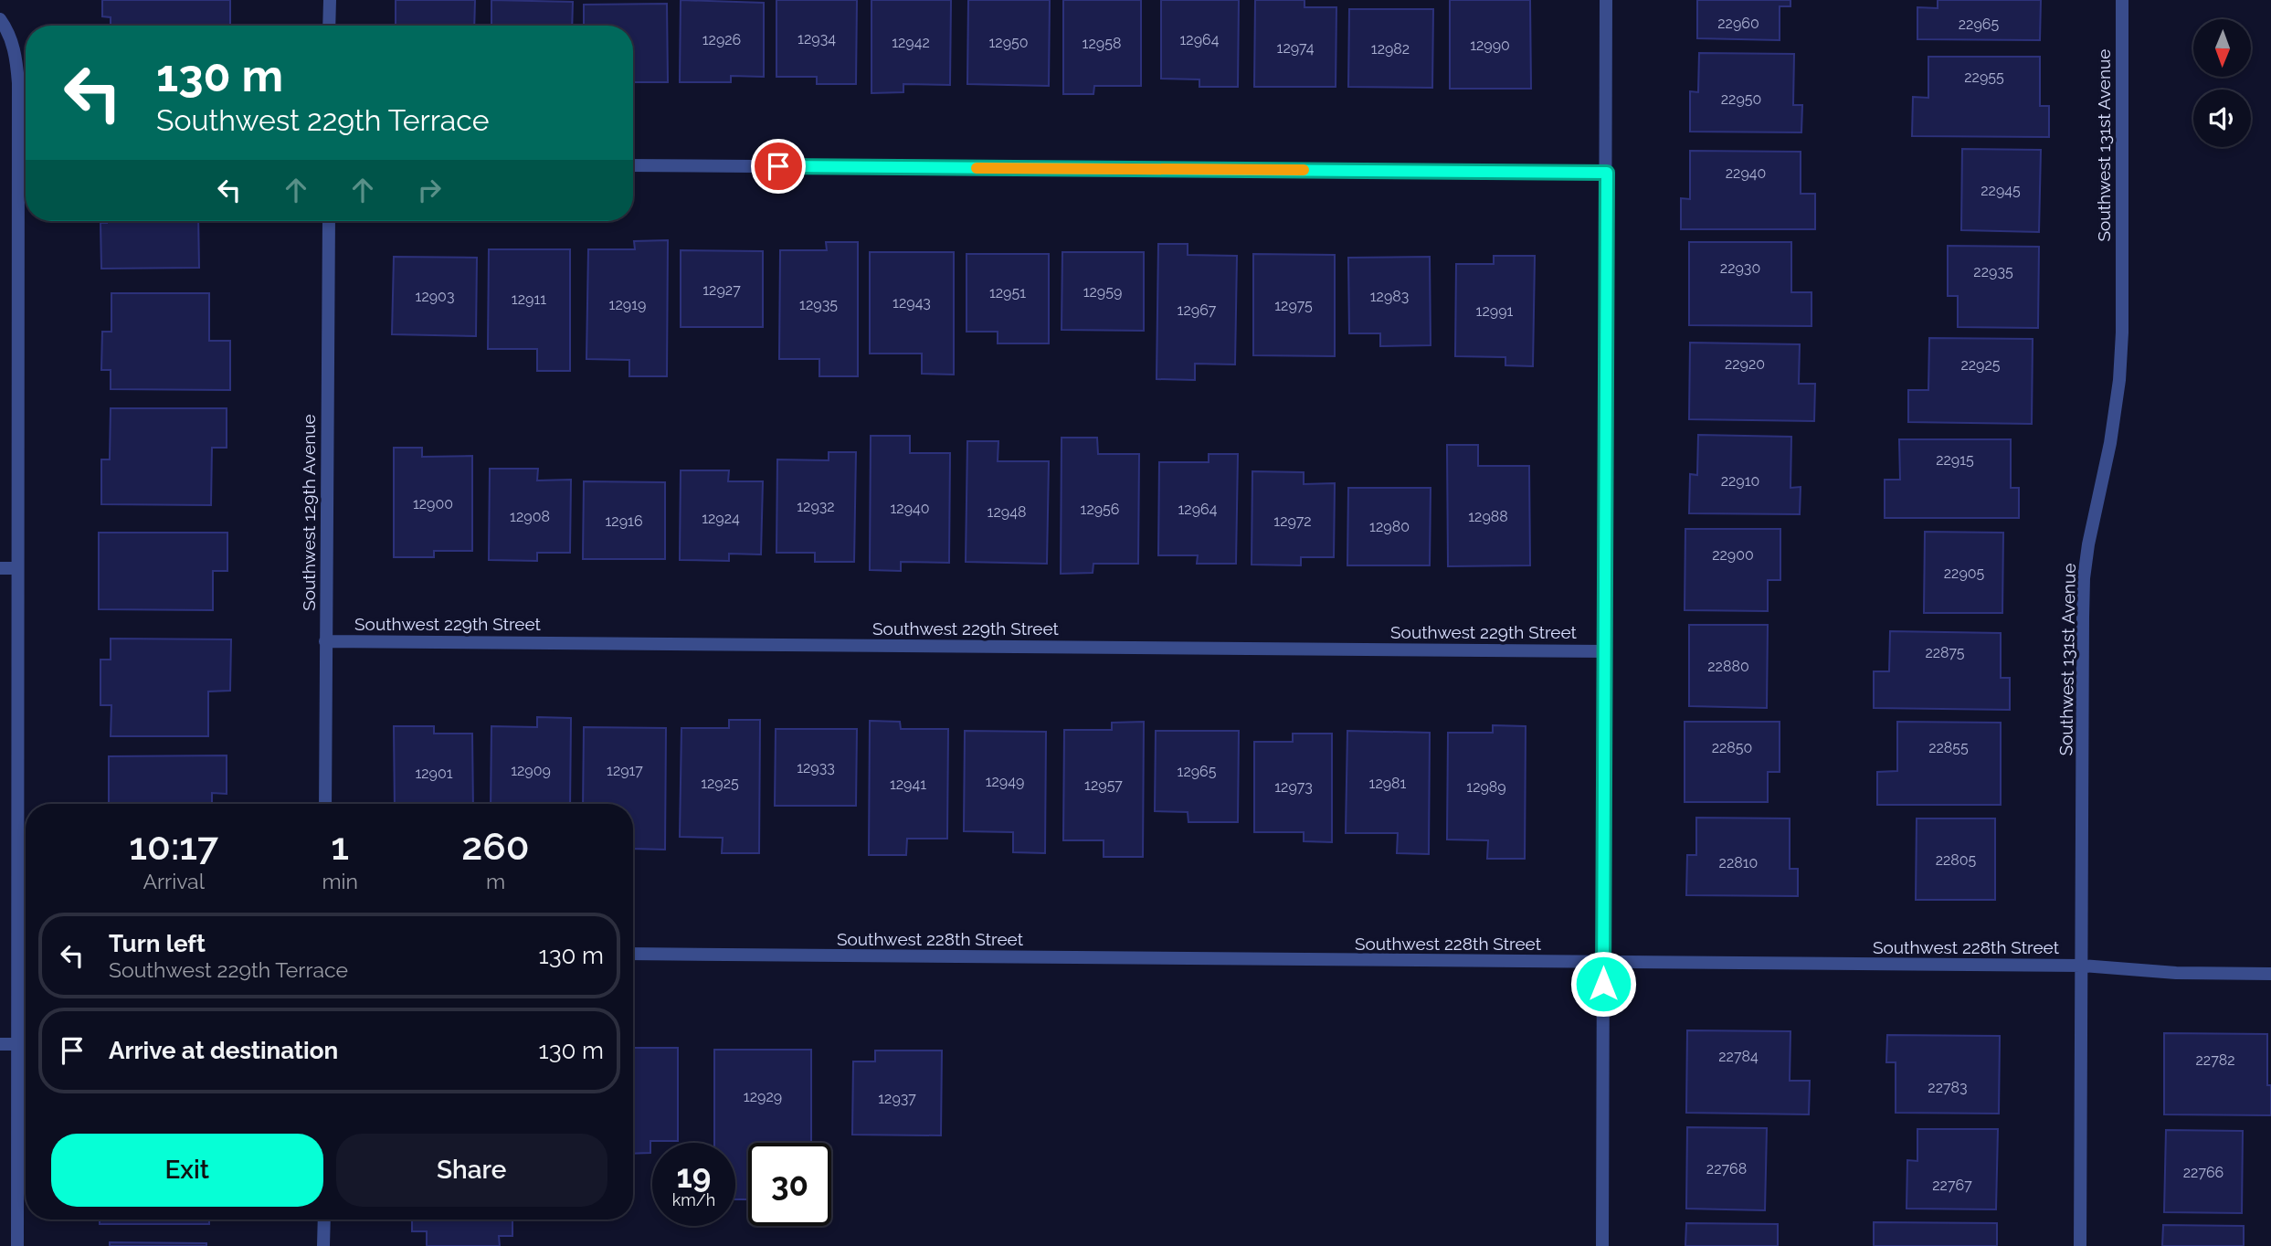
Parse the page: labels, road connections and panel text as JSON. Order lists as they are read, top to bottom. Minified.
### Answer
{"streets":{"street":["Southwest 131st Avenue","Southwest 129th Avenue","Southwest 229th Street","Southwest 228th Street"]},"crossings":[["Southwest 131st Avenue","Southwest 228th Street"],["Southwest 129th Avenue","Southwest 229th Street"]],"house_numbers":["22960","22965","12934","12926","12964","12942","12950","12958","12990","12974","12982","22955","22950","22940","22945","22930","22935","12927","12959","12951","12903","12983","12911","12943","12919","12935","12975","12967","12991","22920","22925","22915","22910","12900","12932","12940","12956","12964","12948","12908","12988","12924","12916","12972","12980","22900","22905","22875","22880","22850","22855","12933","12909","12917","12965","12901","12949","12925","12981","12941","12957","12973","12989","22805","22810","22784","22782","22783","12929","12937","22768","22766","22767"],"north":"bottom","page":{"turn":["130 m","Southwest 229th Terrace"],"eta":["10:17","Arrival","1","min","260","m"],"list":[{"name":"Turn left","note":"Southwest 229th Terrace","value":"130 m"},{"name":"Arrive at destination","value":"130 m"}],"buttons":["Exit","Share"],"speed":"19 km/h","limit":"30"}}
